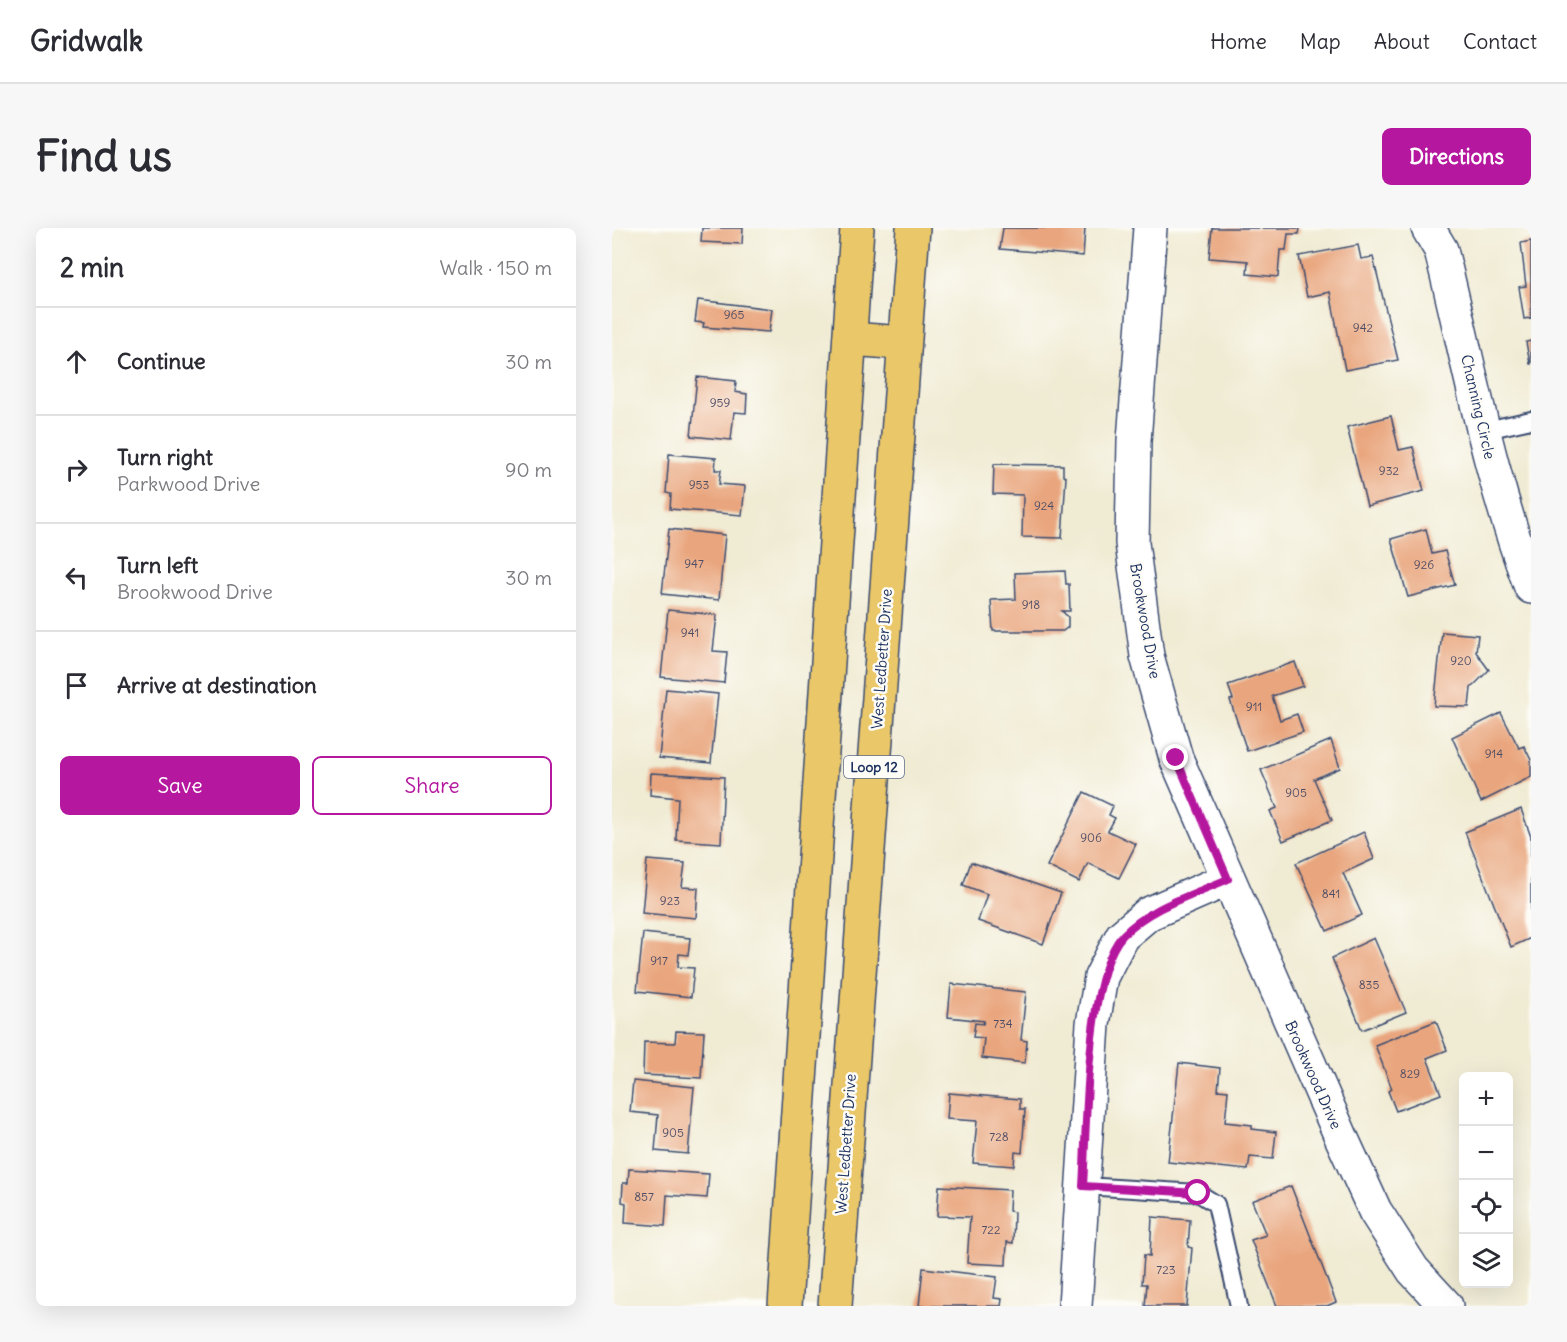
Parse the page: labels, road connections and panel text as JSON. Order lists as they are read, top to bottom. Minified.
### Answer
{"streets":{"main road":["West Ledbetter Drive","Loop 12"],"street":["Channing Circle","Brookwood Drive"]},"house_numbers":["965","942","959","932","953","924","947","926","918","941","920","911","914","905","906","841","923","917","835","734","829","905","728","857","722","723"],"page":{"header":"Gridwalk","nav":["Home","Map","About","Contact"],"buttons":["Directions",["Save","Share"]],"title":"Find us","heading":["2 min","Walk · 150 m"],"list":[["Continue","30 m"],["Turn right","Parkwood Drive","90 m"],["Turn left","Brookwood Drive","30 m"],"Arrive at destination"],"map_buttons":["+","−"]}}
